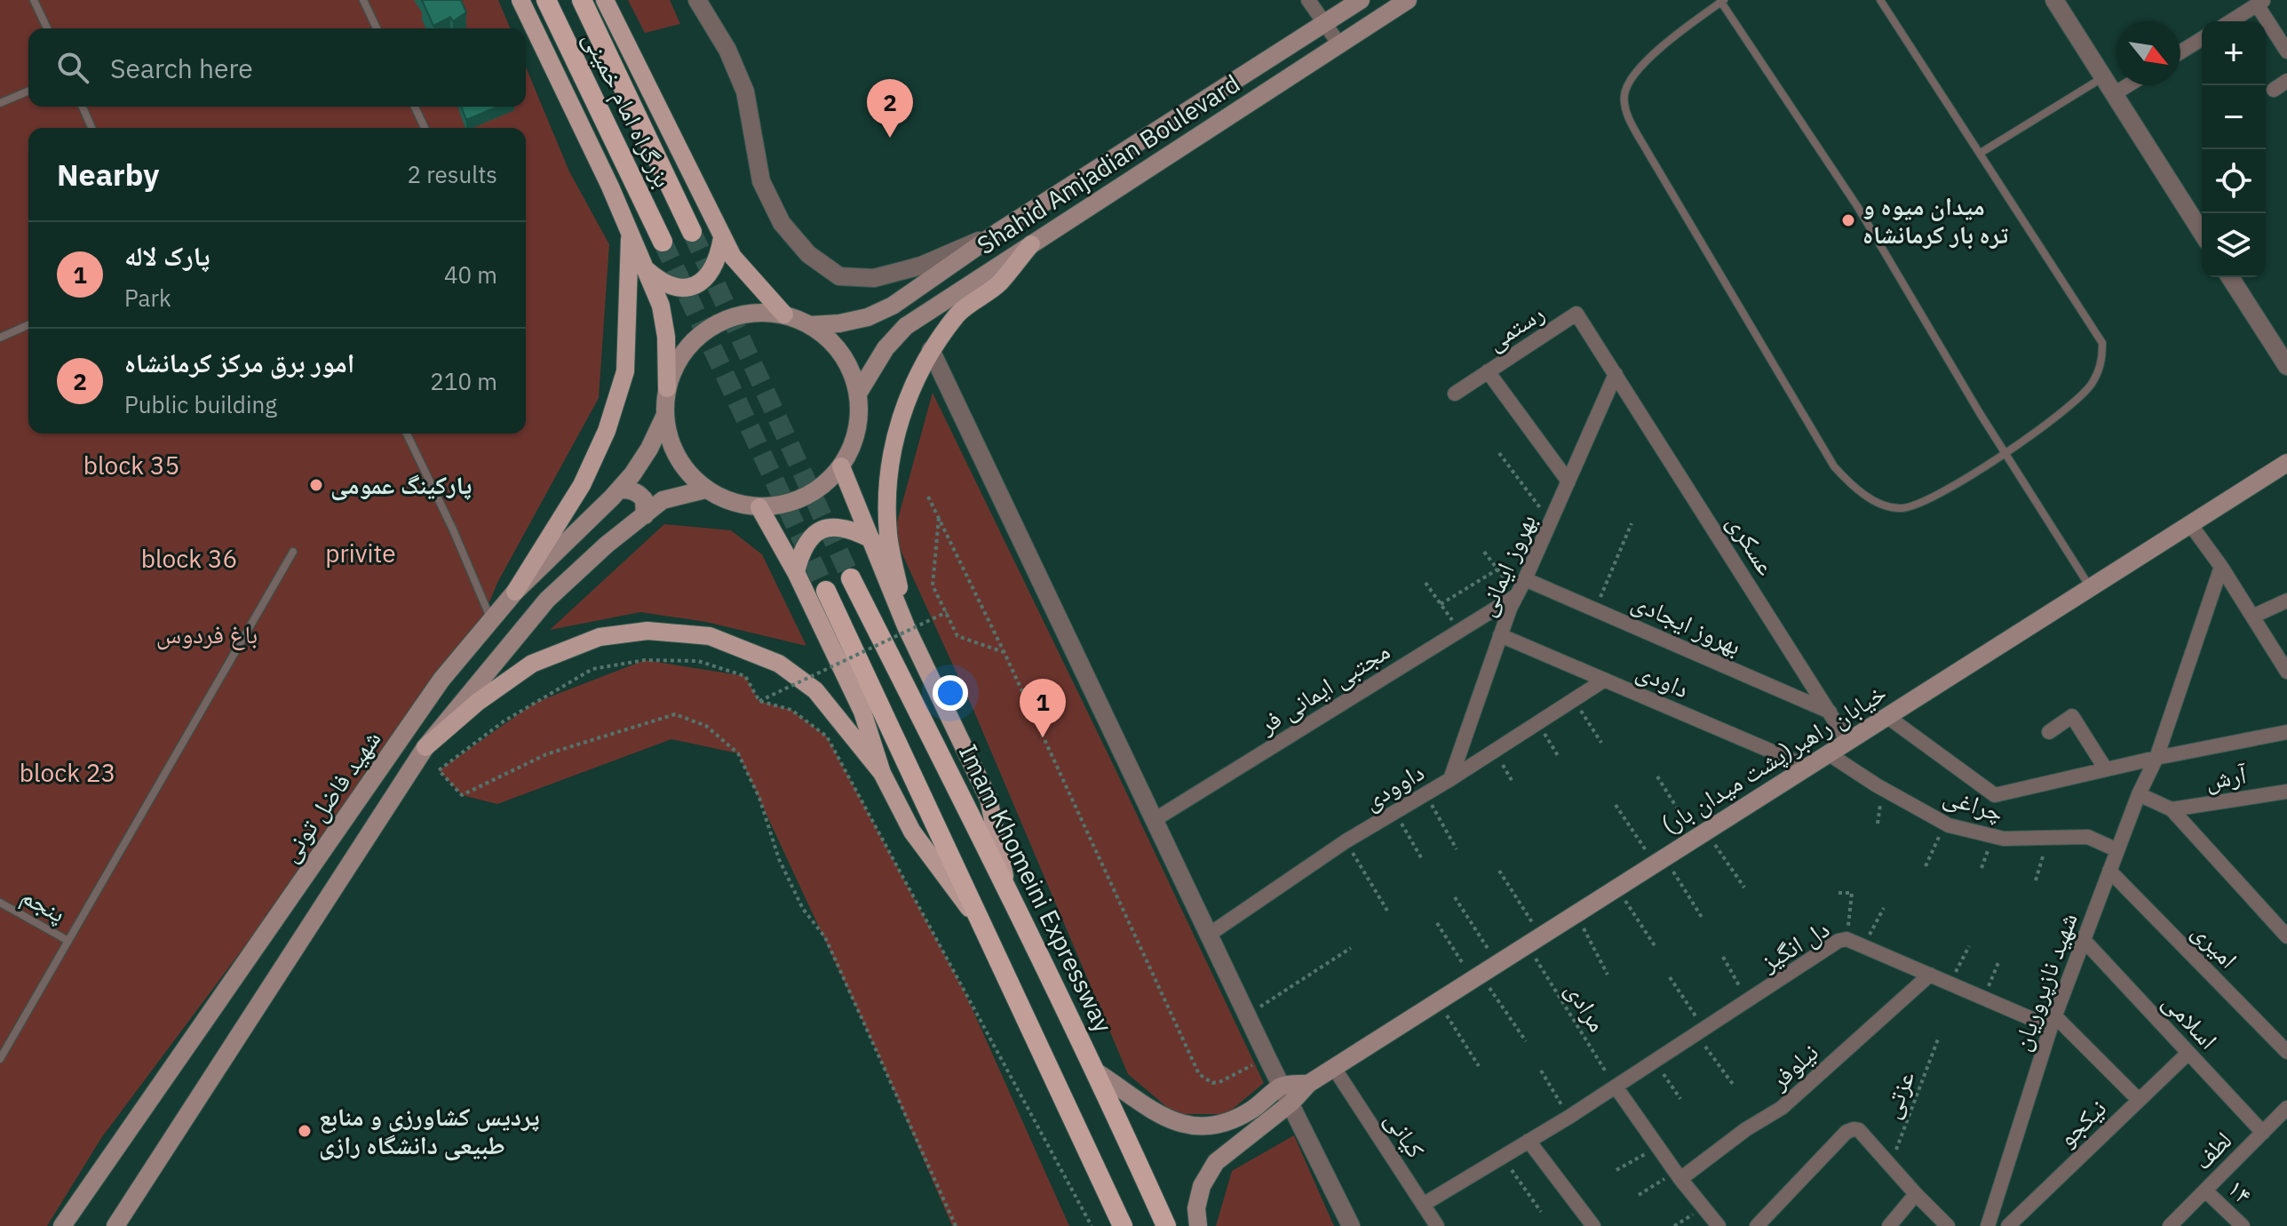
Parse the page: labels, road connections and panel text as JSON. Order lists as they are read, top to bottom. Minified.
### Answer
{"streets":{"highway":["بزرگراه امام خمینی","Imam Khomeini Expressway"],"main road":["Shahid Amjadian Boulevard","خیابان راهبر(پشت میدان بار)","شهید فاضل تونی"],"street":["رستمی","عسکری","بهروز ایمانی","بهروز ایجادی","داودی","مجتبی ایمانی فر","آرش","داوودی","چراغی","دل انگیز","امیری","شهید نازپروریان","اسلامی","نیلوفر","نیکجو","کیانی","لطف","۱۴"],"lane":["پنجم"],"path":["مرادی","عزتی"]},"crossings":[["Shahid Amjadian Boulevard","شهید فاضل تونی"],["رستمی","عسکری"],["رستمی","بهروز ایمانی"],["عسکری","بهروز ایمانی"],["عسکری","بهروز ایجادی"],["عسکری","خیابان راهبر(پشت میدان بار)"],["بهروز ایمانی","بهروز ایجادی"],["بهروز ایمانی","داودی"],["بهروز ایمانی","مجتبی ایمانی فر"],["بهروز ایمانی","داوودی"],["داودی","خیابان راهبر(پشت میدان بار)"],["داودی","داوودی"],["خیابان راهبر(پشت میدان بار)","چراغی"],["خیابان راهبر(پشت میدان بار)","مرادی"],["خیابان راهبر(پشت میدان بار)","کیانی"],["چراغی","شهید نازپروریان"],["دل انگیز","شهید نازپروریان"],["دل انگیز","مرادی"],["دل انگیز","نیلوفر"],["دل انگیز","کیانی"],["امیری","شهید نازپروریان"],["شهید نازپروریان","اسلامی"],["اسلامی","نیکجو"],["اسلامی","لطف"],["لطف","۱۴"]],"parks":["block 35","privite","block 36","باغ فردوس","block 23"],"places":["میدان میوه و تره بار کرمانشاه","پارکینگ عمومی","پردیس کشاورزی و منابع طبیعی دانشگاه رازی"],"north":"bottom right","page":{"map_buttons":["+","−"],"search":"Search here","pins":["2","1"],"heading":["Nearby","2 results"],"list":[{"mark":"1","name":"پارک لاله","note":"Park","value":"40 m"},{"mark":"2","name":"امور برق مرکز کرمانشاه","note":"Public building","value":"210 m"}]}}
